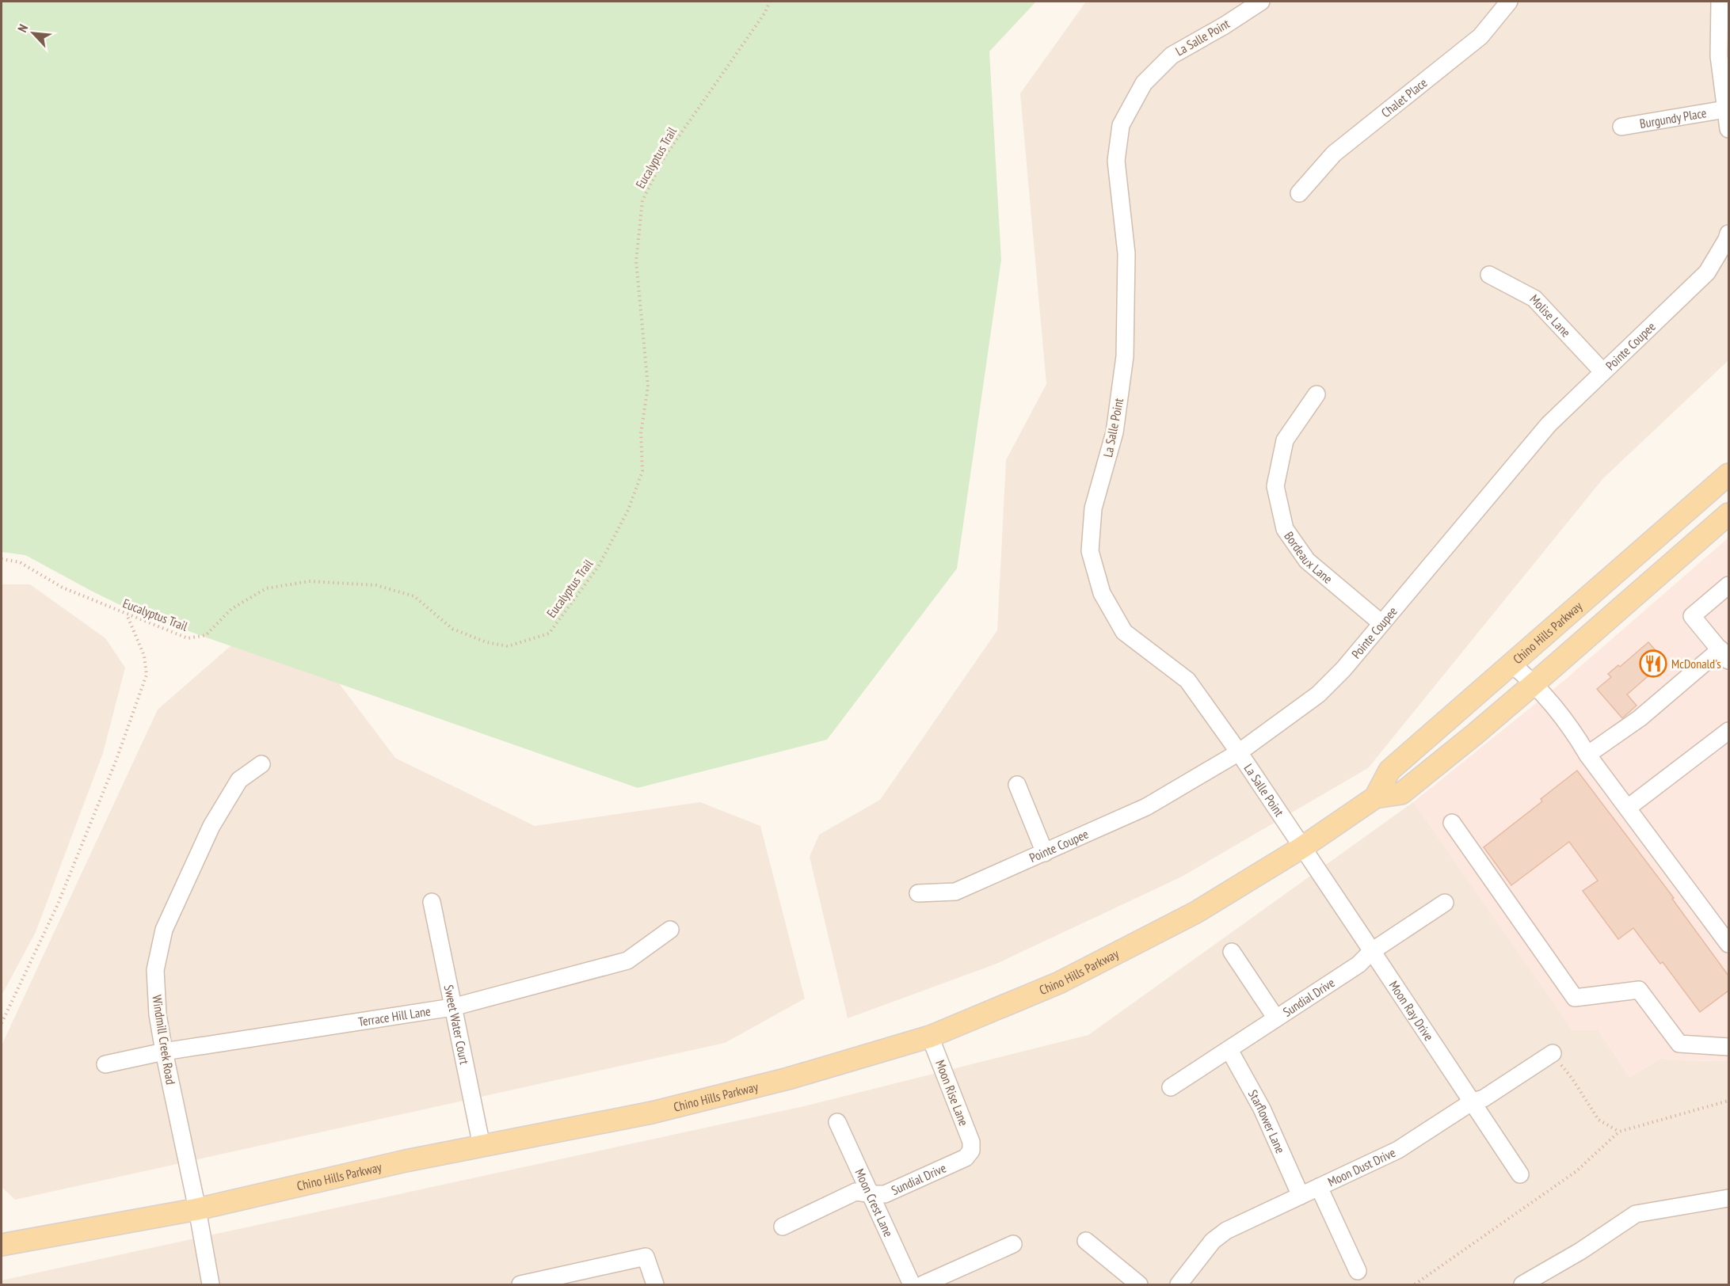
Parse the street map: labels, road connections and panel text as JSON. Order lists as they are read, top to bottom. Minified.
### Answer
{"streets":{"main road":["Chino Hills Parkway"],"street":["La Salle Point","Chalet Place","Burgundy Place","Molise Lane","Pointe Coupee","Bordeaux Lane","Sundial Drive","Moon Ray Drive","Terrace Hill Lane","Sweet Water Court","Windmill Creek Road","Moon Rise Lane","Starflower Lane","Moon Dust Drive","Moon Crest Lane"],"path":["Eucalyptus Trail"]},"crossings":[["La Salle Point","Pointe Coupee"],["La Salle Point","Chino Hills Parkway"],["La Salle Point","Moon Ray Drive"],["Molise Lane","Pointe Coupee"],["Pointe Coupee","Bordeaux Lane"],["Chino Hills Parkway","Moon Ray Drive"],["Chino Hills Parkway","Sweet Water Court"],["Chino Hills Parkway","Windmill Creek Road"],["Chino Hills Parkway","Moon Rise Lane"],["Sundial Drive","Moon Ray Drive"],["Sundial Drive","Moon Rise Lane"],["Sundial Drive","Starflower Lane"],["Sundial Drive","Moon Crest Lane"],["Moon Ray Drive","Moon Dust Drive"],["Terrace Hill Lane","Sweet Water Court"],["Terrace Hill Lane","Windmill Creek Road"],["Starflower Lane","Moon Dust Drive"]],"places":{"restaurant":["McDonald's"]},"north":"top left"}
